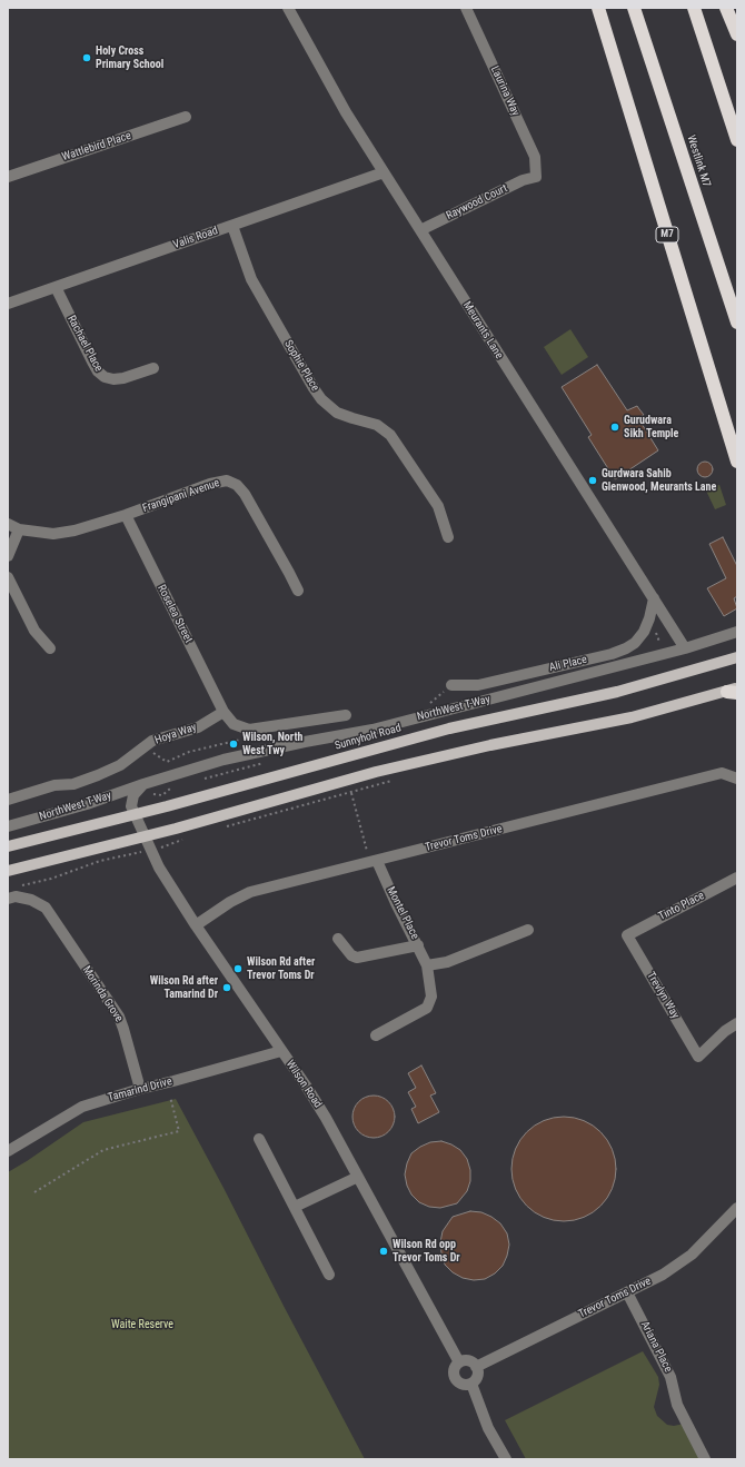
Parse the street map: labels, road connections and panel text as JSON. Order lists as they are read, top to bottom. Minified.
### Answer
{"streets":{"highway":["Westlink M7","M7"],"main road":["Sunnyholt Road"],"street":["Laurina Way","Wattlebird Place","Raywood Court","Valis Road","Meurants Lane","Rachael Place","Sophie Place","Frangipani Avenue","Roselea Street","Ali Place","NorthWest T-Way","Hoya Way","Trevor Toms Drive","Tinto Place","Montel Place","Morinda Grove","Trevlyn Way","Wilson Road","Tamarind Drive","Ariana Place"]},"crossings":[["Laurina Way","Raywood Court"],["Raywood Court","Meurants Lane"],["Valis Road","Meurants Lane"],["Valis Road","Rachael Place"],["Valis Road","Sophie Place"],["Meurants Lane","Ali Place"],["Meurants Lane","NorthWest T-Way"],["Frangipani Avenue","Roselea Street"],["Roselea Street","Hoya Way"],["Sunnyholt Road","Wilson Road"],["Trevor Toms Drive","Montel Place"],["Trevor Toms Drive","Wilson Road"],["Trevor Toms Drive","Ariana Place"],["Tinto Place","Trevlyn Way"],["Morinda Grove","Tamarind Drive"],["Wilson Road","Tamarind Drive"]],"parks":["Waite Reserve"],"places":["Holy Cross Primary School","Gurudwara Sikh Temple","Gurdwara Sahib Glenwood, Meurants Lane","Wilson, North West Twy","Wilson Rd after Trevor Toms Dr","Wilson Rd after Tamarind Dr","Wilson Rd opp Trevor Toms Dr"]}
